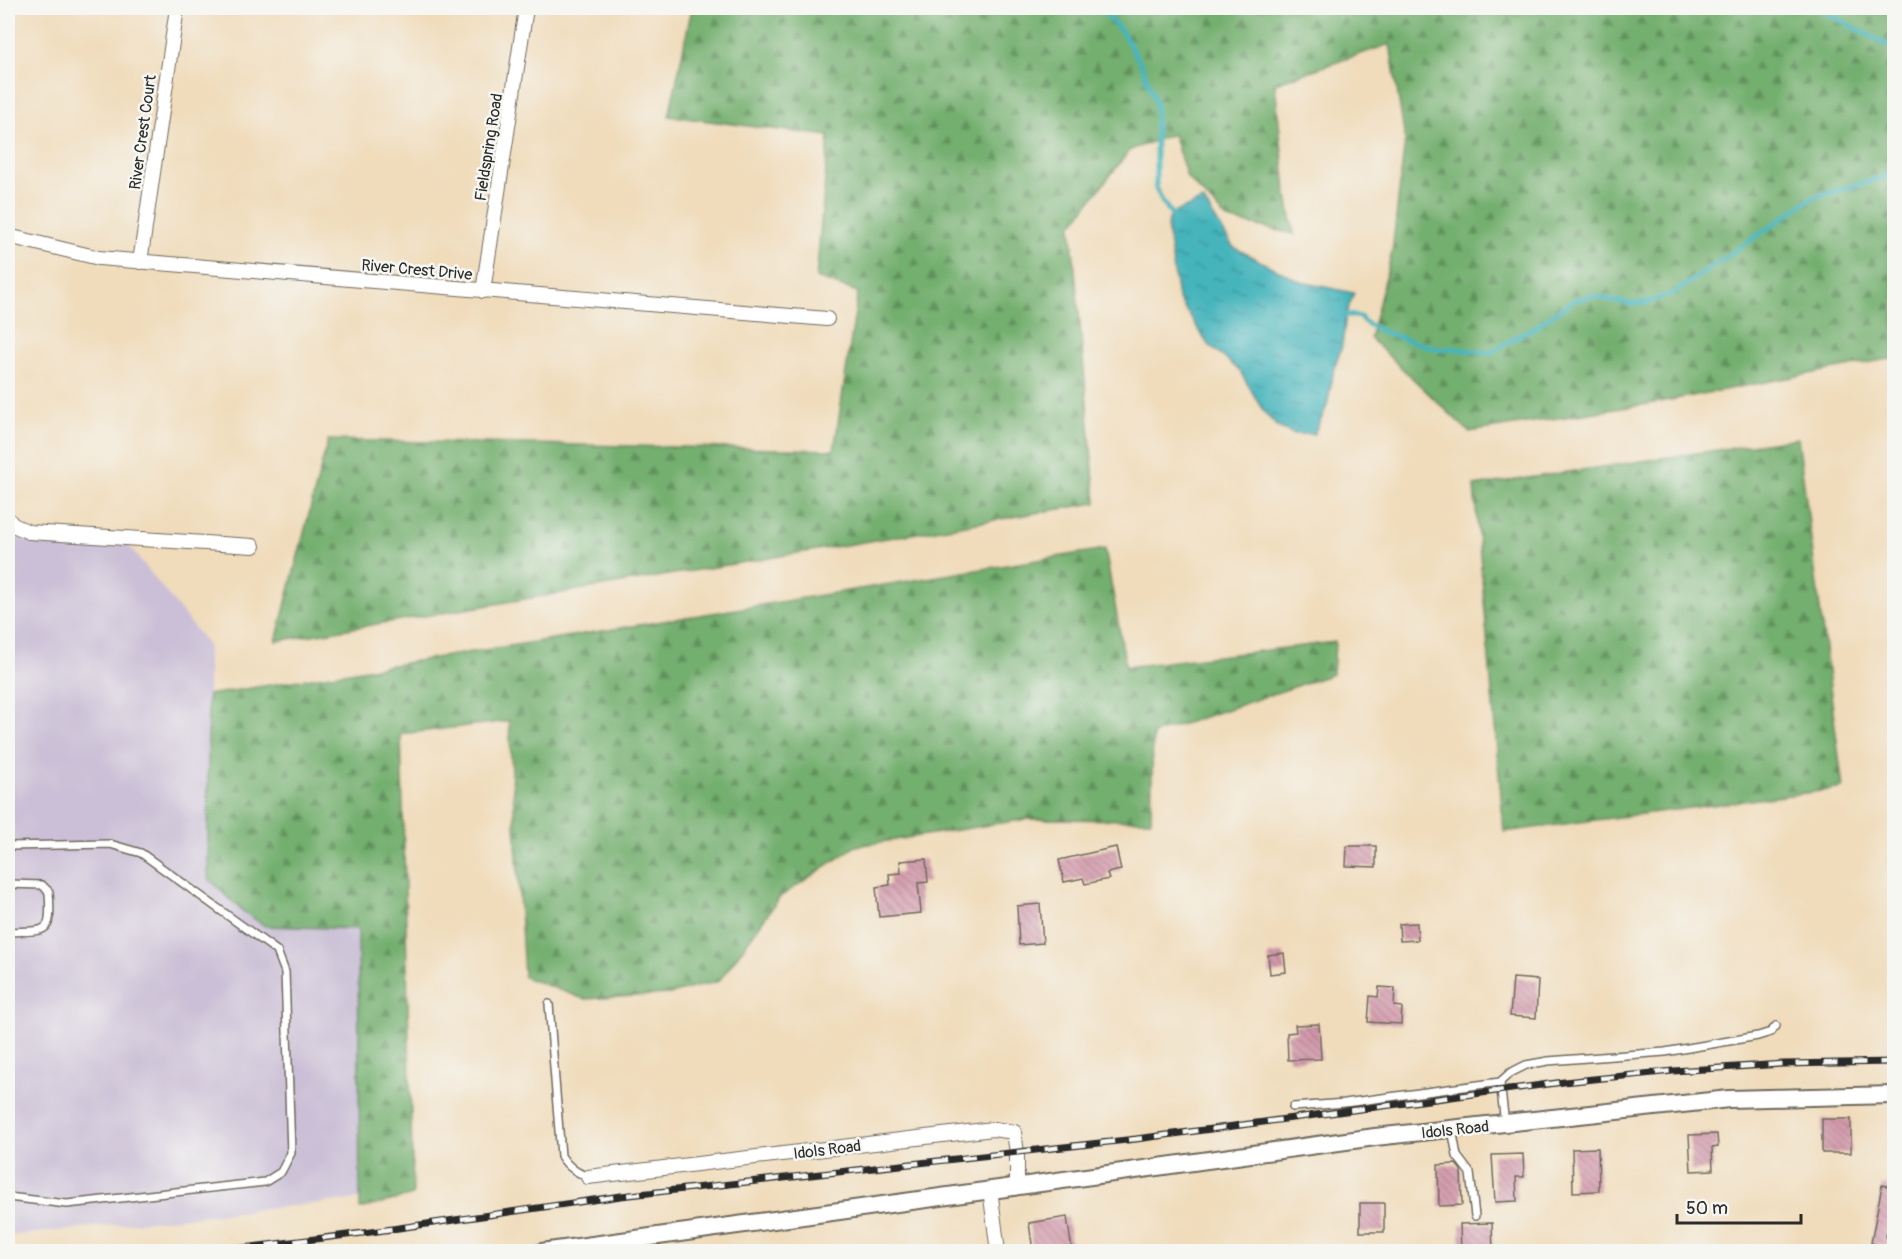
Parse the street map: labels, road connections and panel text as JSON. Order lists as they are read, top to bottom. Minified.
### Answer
{"streets":{"street":["River Crest Court","Fieldspring Road","River Crest Drive","Idols Road"]},"crossings":[["River Crest Court","River Crest Drive"],["Fieldspring Road","River Crest Drive"]],"scale_bar":"50 m"}
